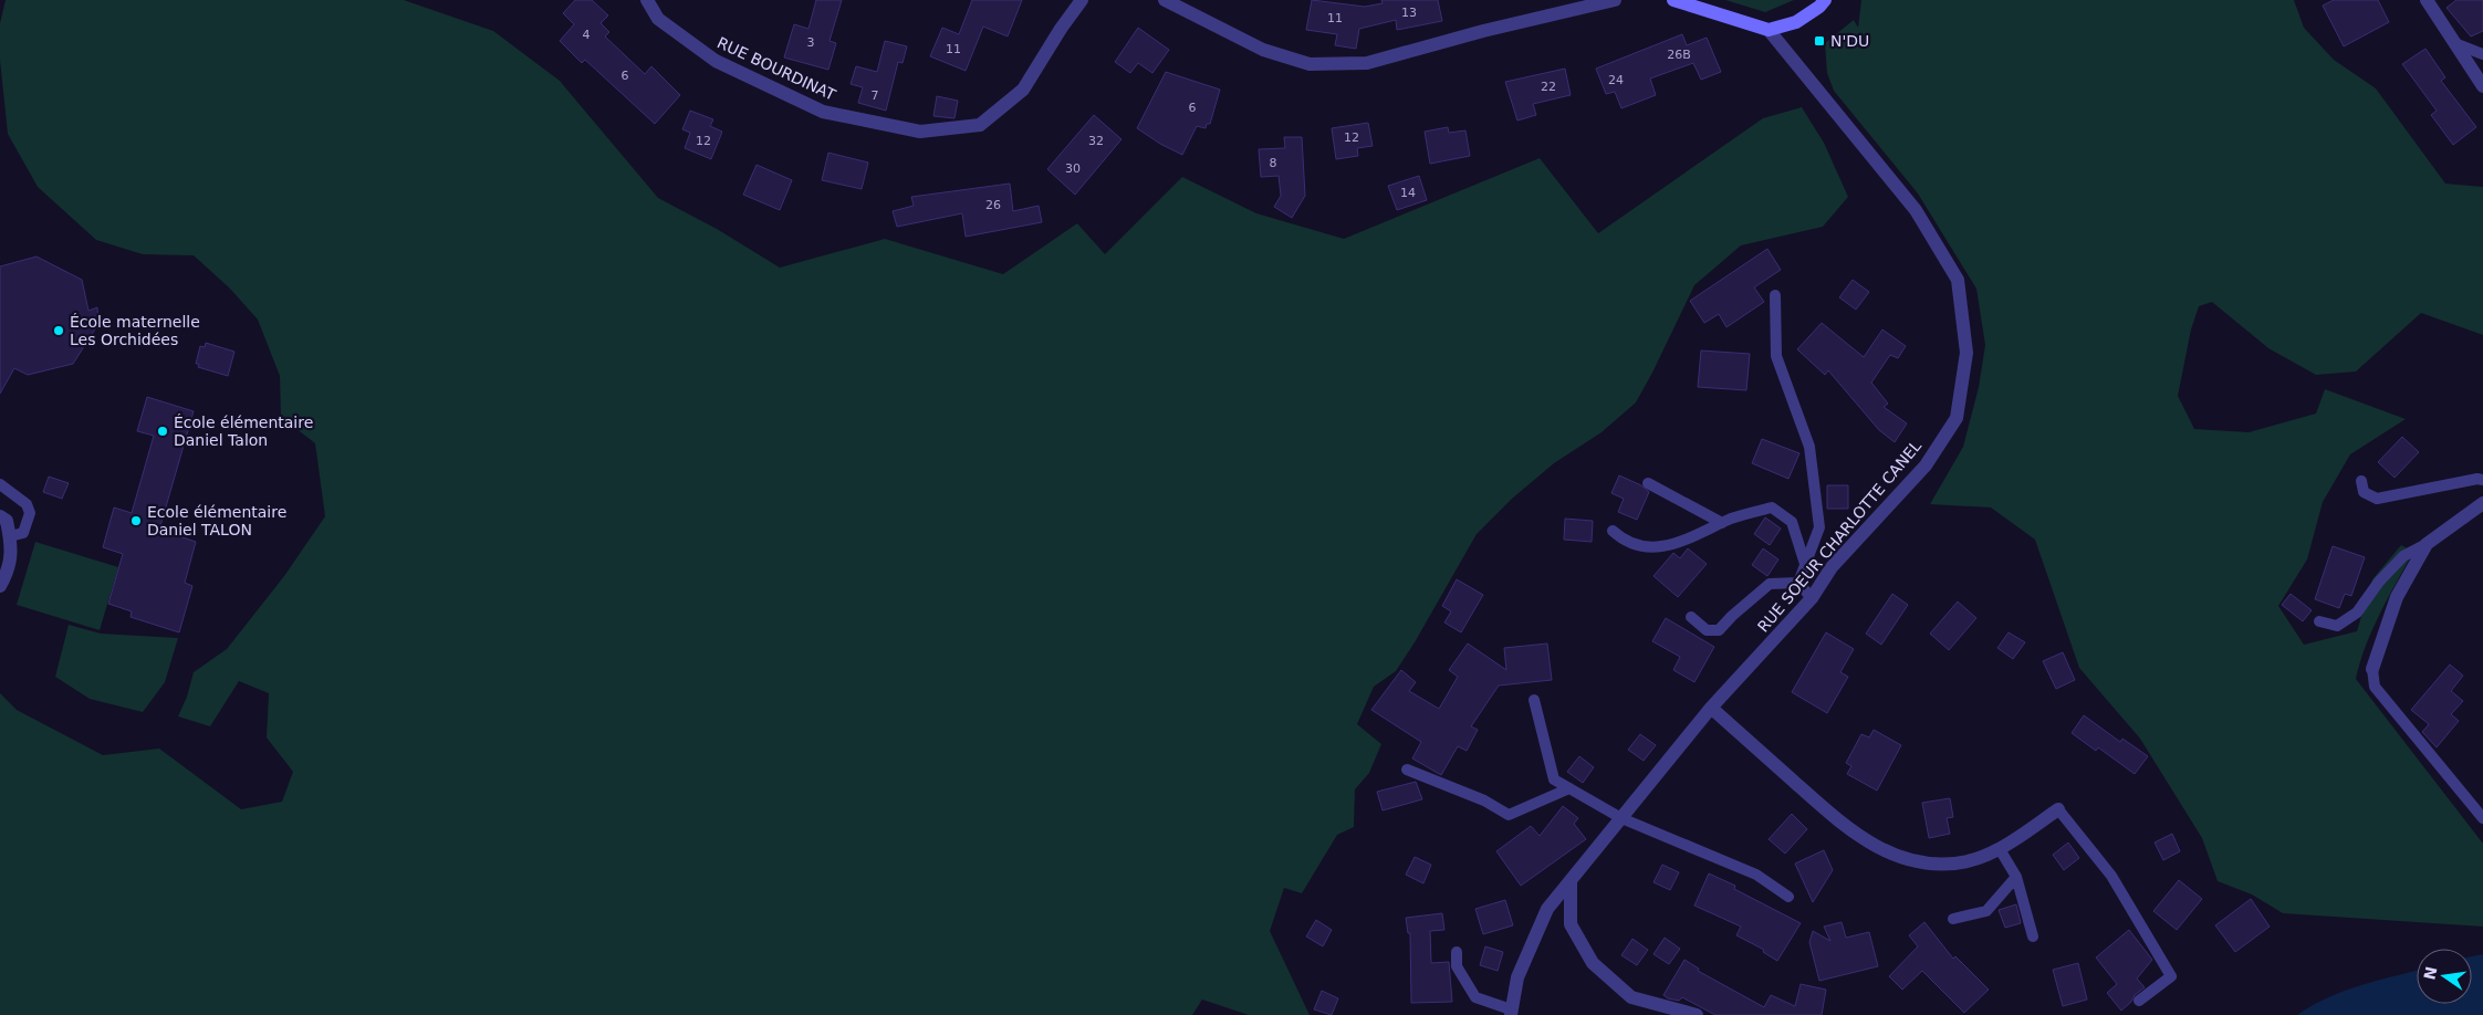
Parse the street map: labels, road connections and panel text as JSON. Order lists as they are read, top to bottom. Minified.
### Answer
{"streets":{"street":["RUE BOURDINAT","RUE SOEUR CHARLOTTE CANEL"]},"places":{"transit":["N'DU"],"other":["École maternelle Les Orchidées","École élémentaire Daniel Talon","Ecole élémentaire Daniel TALON"]},"house_numbers":["13","11","4","3","11","26B","6","24","22","7","6","12","12","32","8","30","14","26"],"north":"left"}
